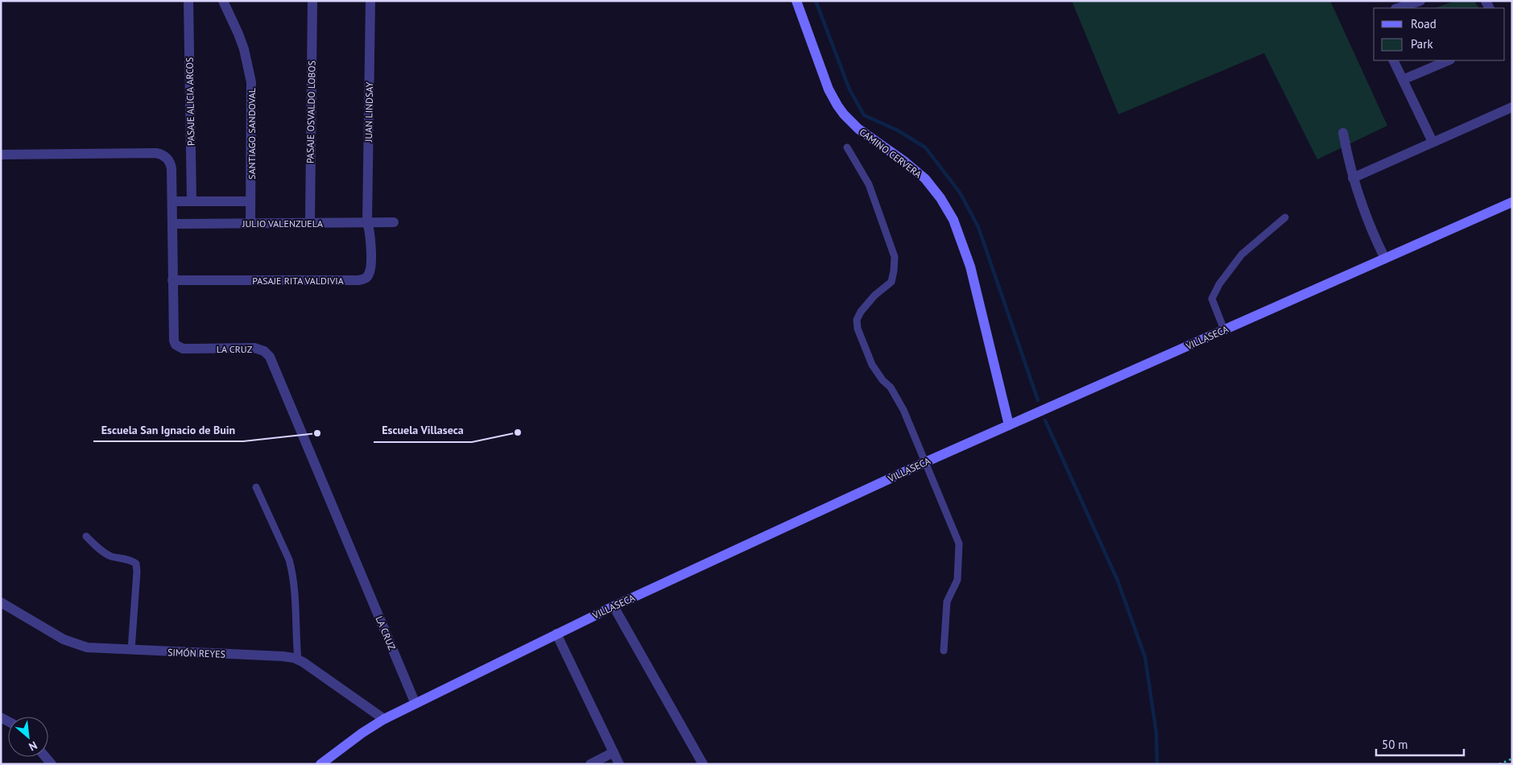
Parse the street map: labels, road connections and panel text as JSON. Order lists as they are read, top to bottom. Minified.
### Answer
{"streets":{"main road":["CAMINO CERVERA","VILLASECA"],"street":["PASAJE ALICIA ARCOS","PASAJE OSVALDO LOBOS","JUAN LINDSAY","SANTIAGO SANDOVAL","JULIO VALENZUELA","PASAJE RITA VALDIVIA","LA CRUZ","SIMÓN REYES"]},"crossings":[["PASAJE OSVALDO LOBOS","JULIO VALENZUELA"],["JUAN LINDSAY","JULIO VALENZUELA"],["JUAN LINDSAY","PASAJE RITA VALDIVIA"],["SANTIAGO SANDOVAL","JULIO VALENZUELA"],["CAMINO CERVERA","VILLASECA"],["JULIO VALENZUELA","PASAJE RITA VALDIVIA"],["JULIO VALENZUELA","LA CRUZ"],["PASAJE RITA VALDIVIA","LA CRUZ"],["VILLASECA","LA CRUZ"],["VILLASECA","SIMÓN REYES"]],"places":["Escuela Villaseca","Escuela San Ignacio de Buin"],"legend":["Road","Park"],"scale_bar":"50 m","north":"bottom right"}
